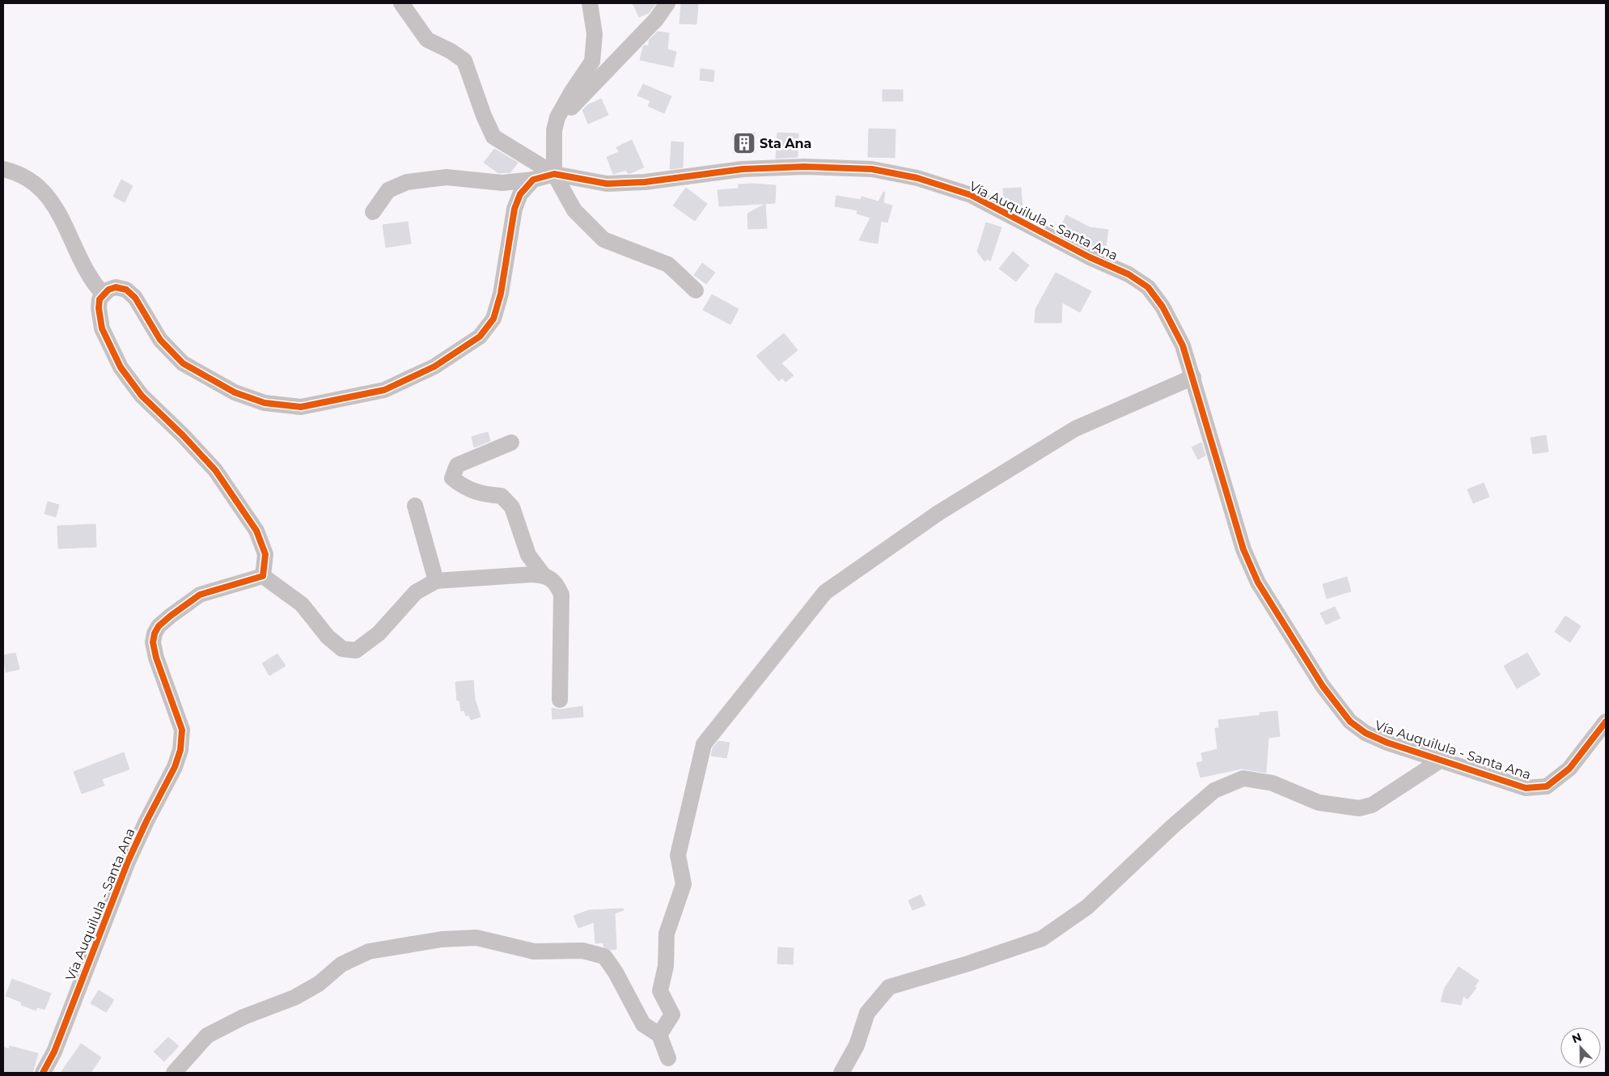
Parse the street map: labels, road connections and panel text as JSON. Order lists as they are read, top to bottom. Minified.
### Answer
{"streets":{"street":["Vía Auquilula - Santa Ana"]},"places":{"building":["Sta Ana"]},"north":"top"}
